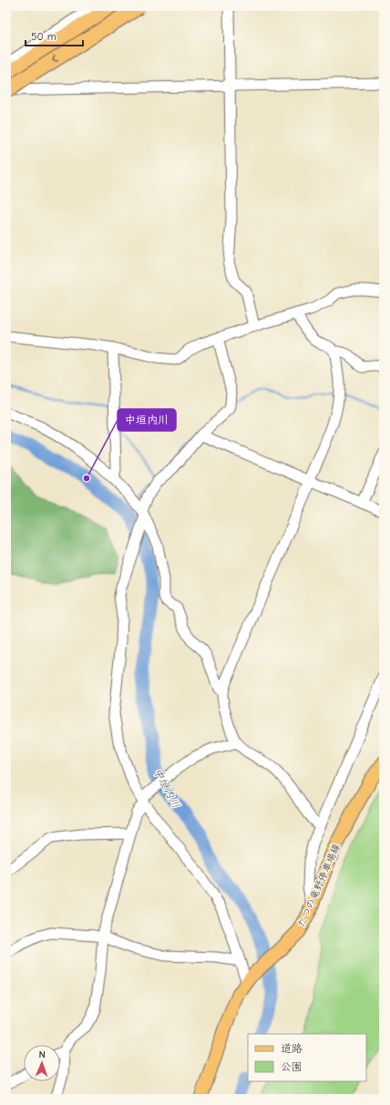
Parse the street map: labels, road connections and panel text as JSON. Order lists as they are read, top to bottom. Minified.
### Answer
{"streets":{"main road":["たつの竜野停車場線"]},"water":["中垣内川"],"places":["中垣内川"],"legend":["道路","公園"],"scale_bar":"50 m","north":"top"}
